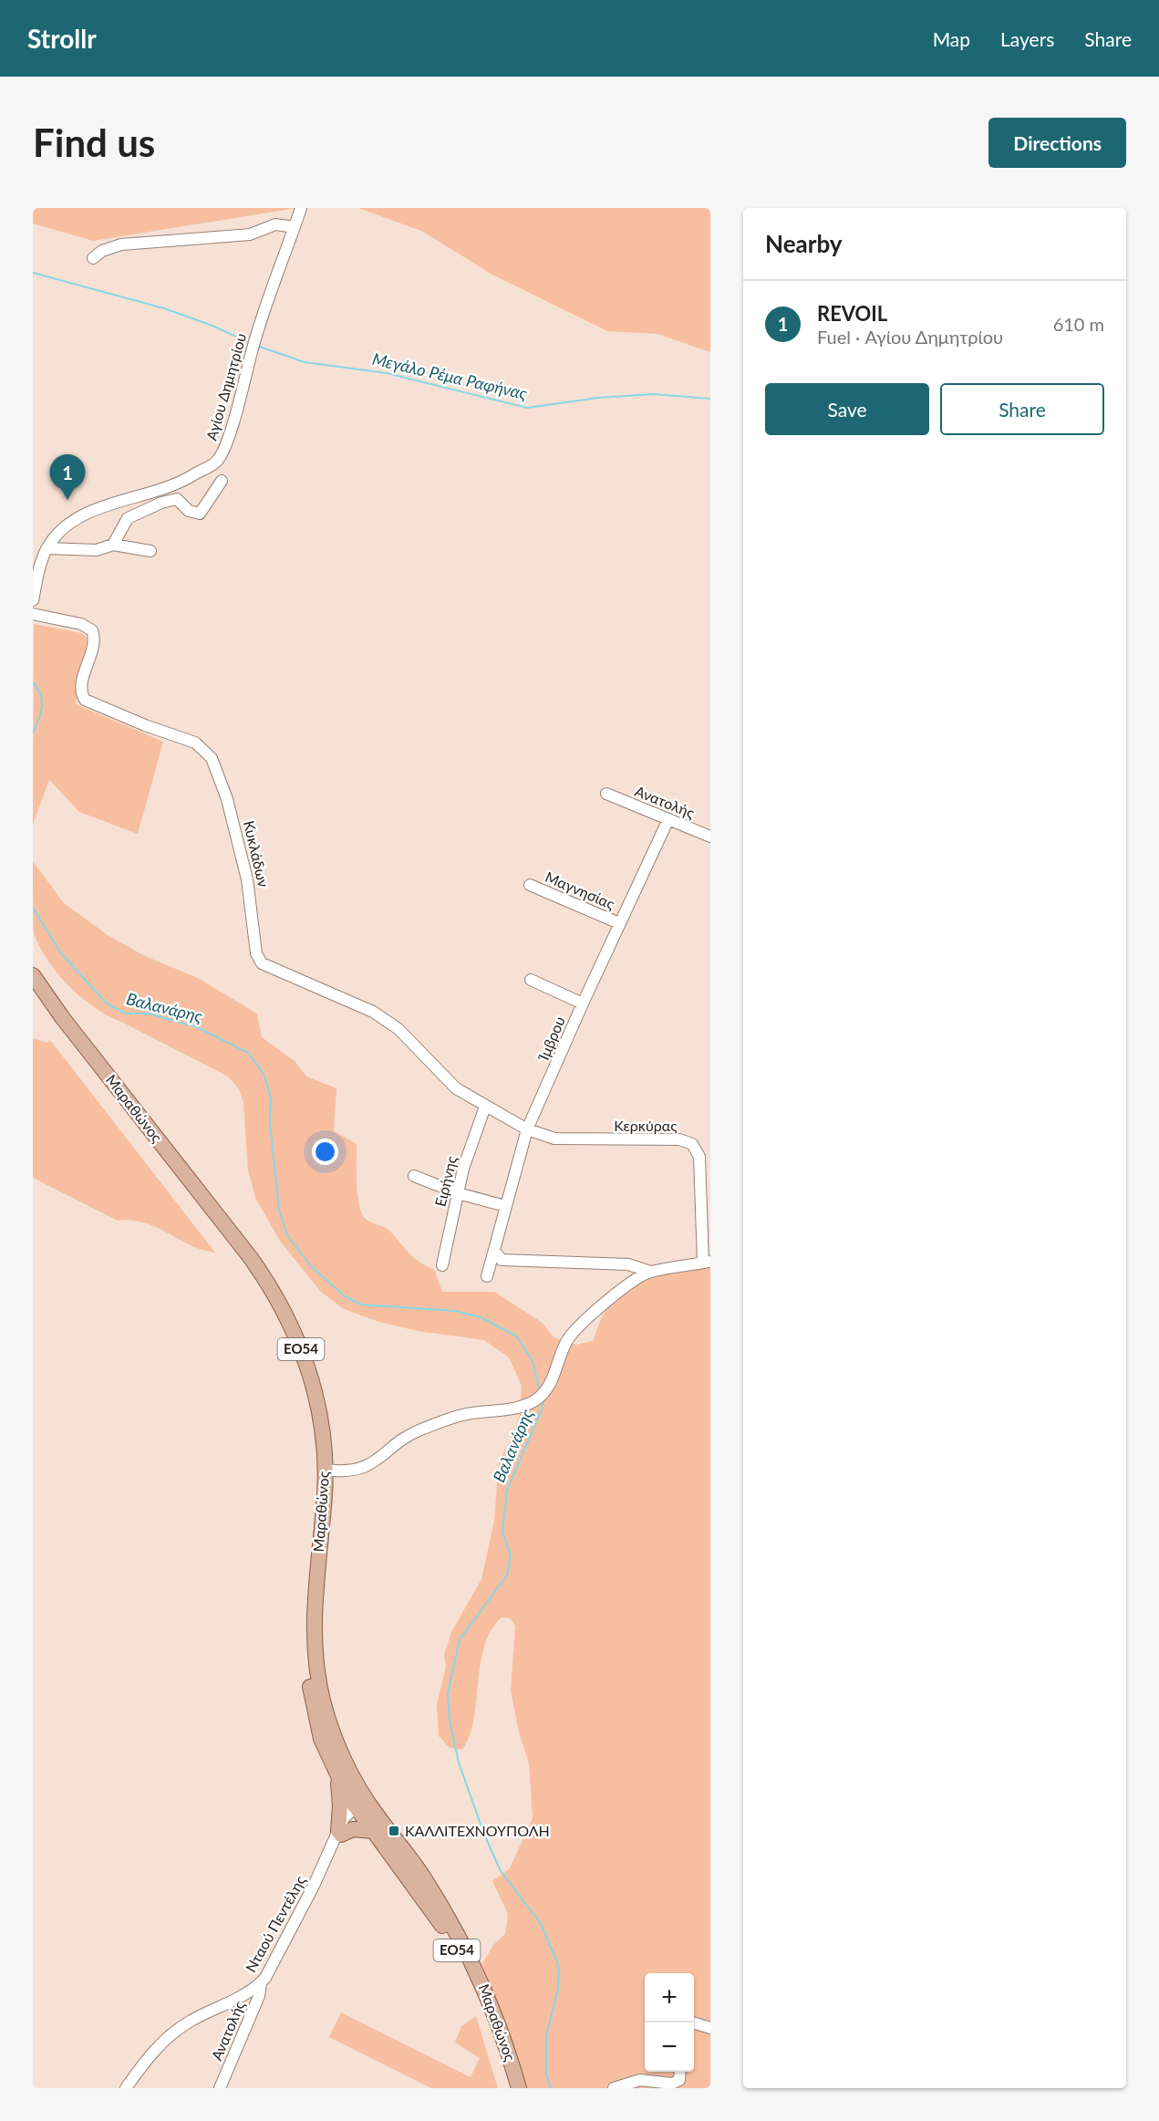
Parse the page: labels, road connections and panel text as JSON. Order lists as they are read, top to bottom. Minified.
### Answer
{"streets":{"main road":["Μαραθώνος","ΕΟ54"],"street":["Αγίου Δημητρίου","Ανατολής","Κυκλάδων","Μαγνησίας","Ίμβρου","Κερκύρας","Ειρήνης","Νταού Πεντέλης"]},"crossings":[["Ανατολής","Ίμβρου"],["Ανατολής","Νταού Πεντέλης"],["Κυκλάδων","Κερκύρας"],["Κυκλάδων","Ειρήνης"],["Μαγνησίας","Ίμβρου"],["Ίμβρου","Κερκύρας"],["Μαραθώνος","Νταού Πεντέλης"],["Κερκύρας","Ειρήνης"]],"water":["Μεγάλο Ρέμα Ραφήνας","Βαλανάρης"],"places":{"transit":["ΚΑΛΛΙΤΕΧΝΟΥΠΟΛΗ"]},"page":{"header":"Strollr","nav":["Map","Layers","Share"],"buttons":["Directions",["Save","Share"]],"title":"Find us","heading":"Nearby","list":[{"mark":"1","name":"REVOIL","note":"Fuel · Αγίου Δημητρίου","value":"610 m"}],"pins":"1","map_buttons":["+","−"]}}
